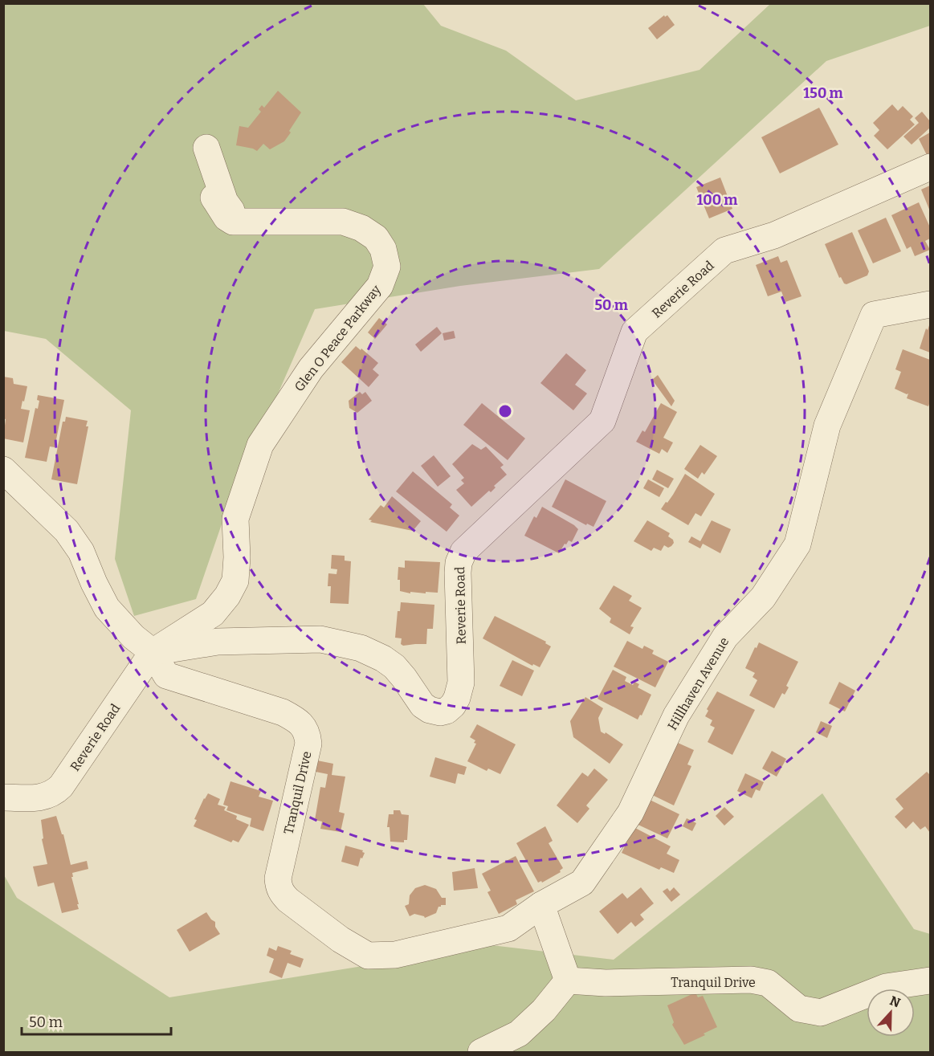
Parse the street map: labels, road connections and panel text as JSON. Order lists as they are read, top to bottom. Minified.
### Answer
{"streets":{"street":["Reverie Road","Glen O Peace Parkway","Hillhaven Avenue","Tranquil Drive"]},"crossings":[["Reverie Road","Glen O Peace Parkway"],["Reverie Road","Tranquil Drive"],["Glen O Peace Parkway","Tranquil Drive"],["Hillhaven Avenue","Tranquil Drive"]],"scale_bar":"50 m","north":"top","rings":["150 m","100 m","50 m"]}
